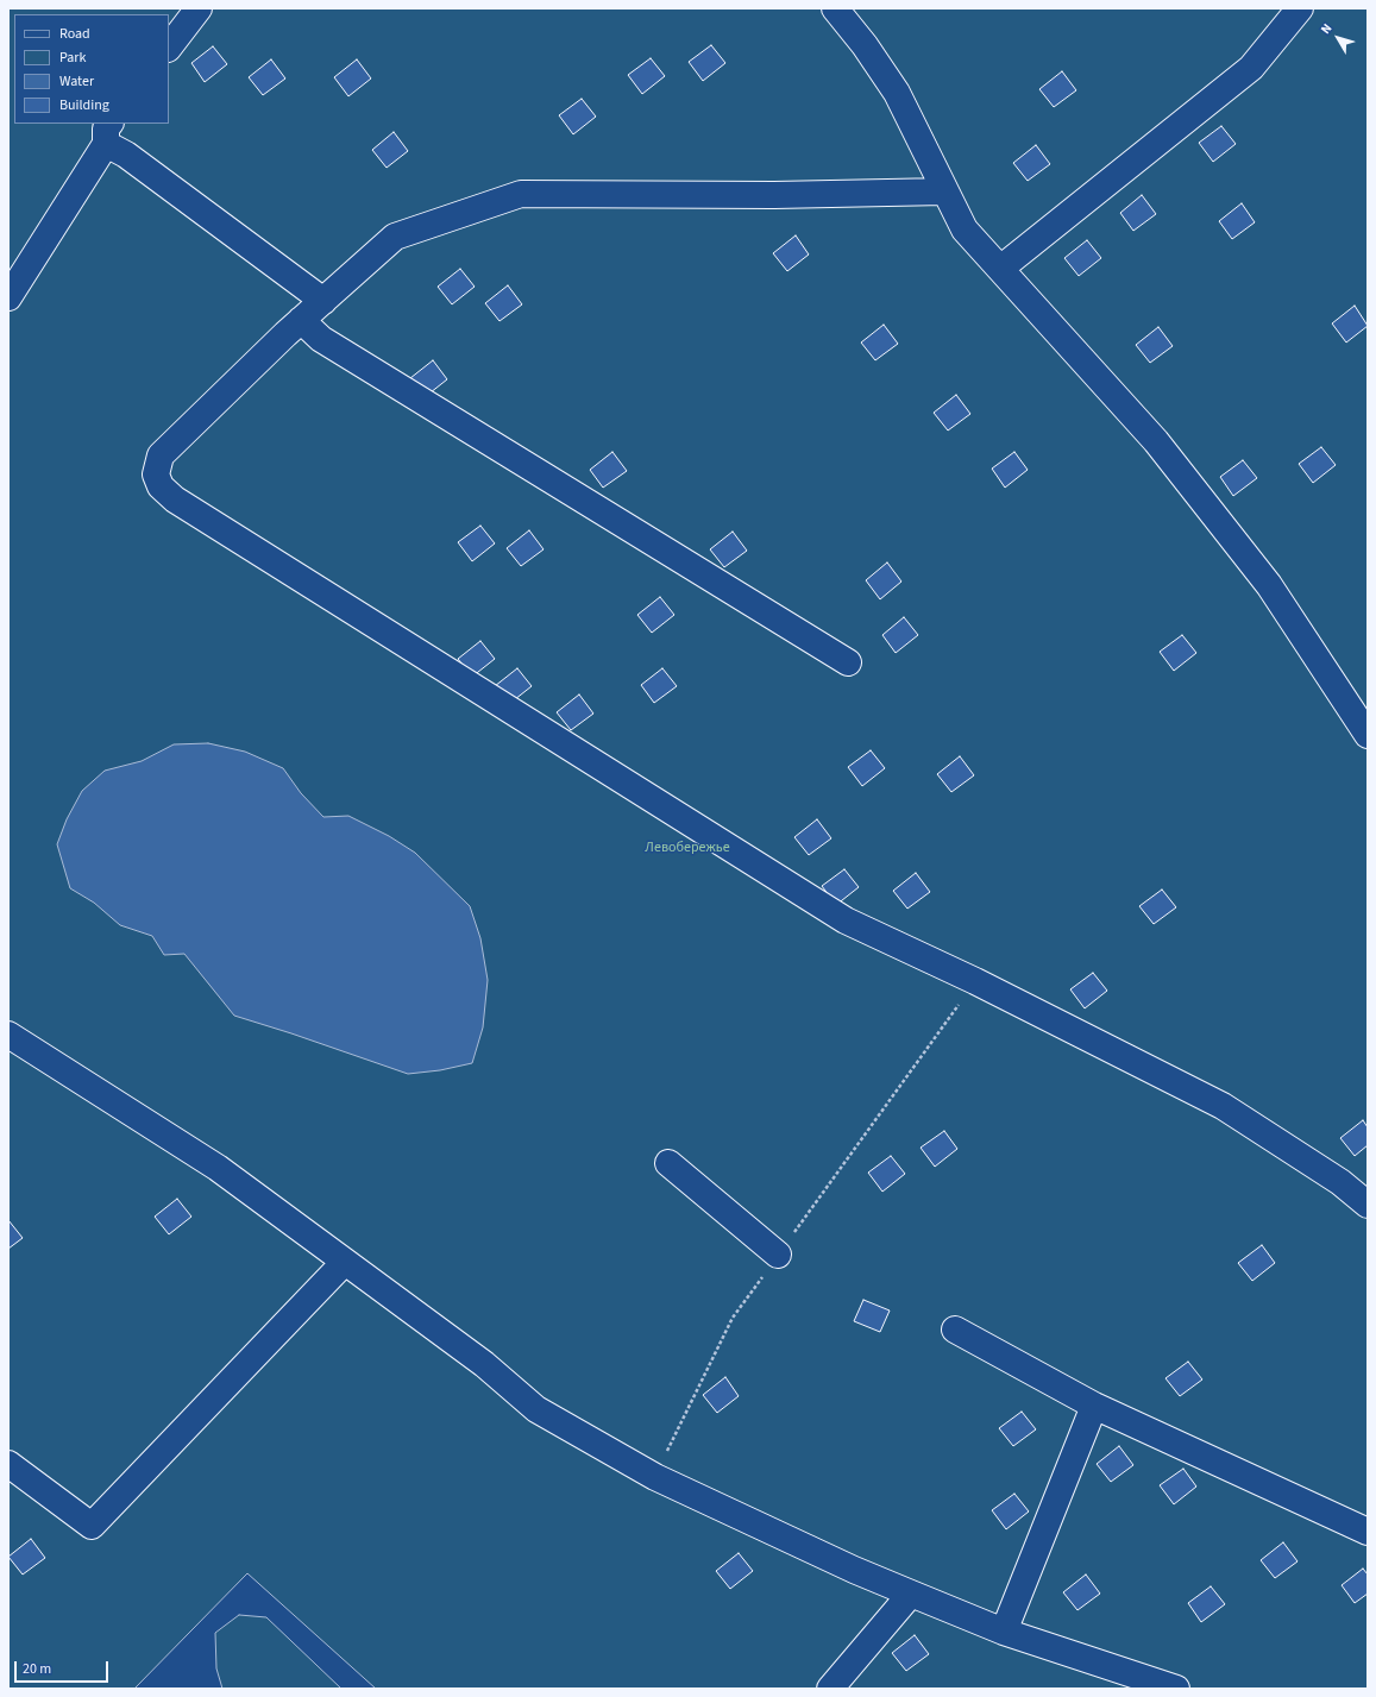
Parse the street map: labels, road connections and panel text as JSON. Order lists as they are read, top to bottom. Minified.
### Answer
{"parks":["Левобережье"],"legend":["Road","Park","Water","Building"],"scale_bar":"20 m","north":"top left"}
